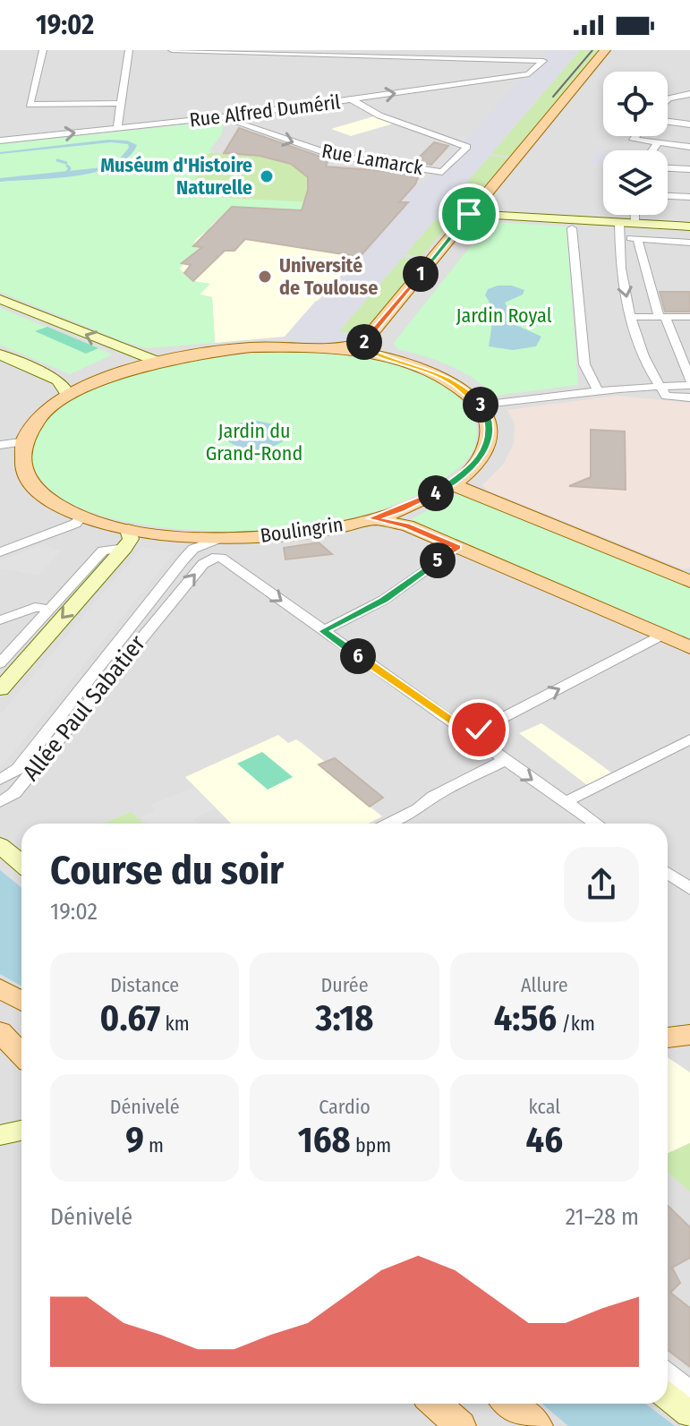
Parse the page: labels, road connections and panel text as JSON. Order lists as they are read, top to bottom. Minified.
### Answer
{"streets":{"main road":["Boulingrin"],"street":["Rue Alfred Duméril","Rue Lamarck","Allée Paul Sabatier"]},"crossings":[["Rue Alfred Duméril","Rue Lamarck"],["Boulingrin","Allée Paul Sabatier"]],"parks":["Jardin Royal","Jardin du Grand-Rond"],"places":["Muséum d'Histoire Naturelle","Université de Toulouse"],"page":{"status":"19:02","pins":["1","2","3","4","5","6"],"heading":["Course du soir","19:02"],"stats":[["Distance","0.67 km"],["Durée","3:18"],["Allure","4:56 /km"],["Dénivelé","9 m"],["Cardio","168 bpm"],["kcal","46"]],"chart":["Dénivelé","21–28 m"]}}
